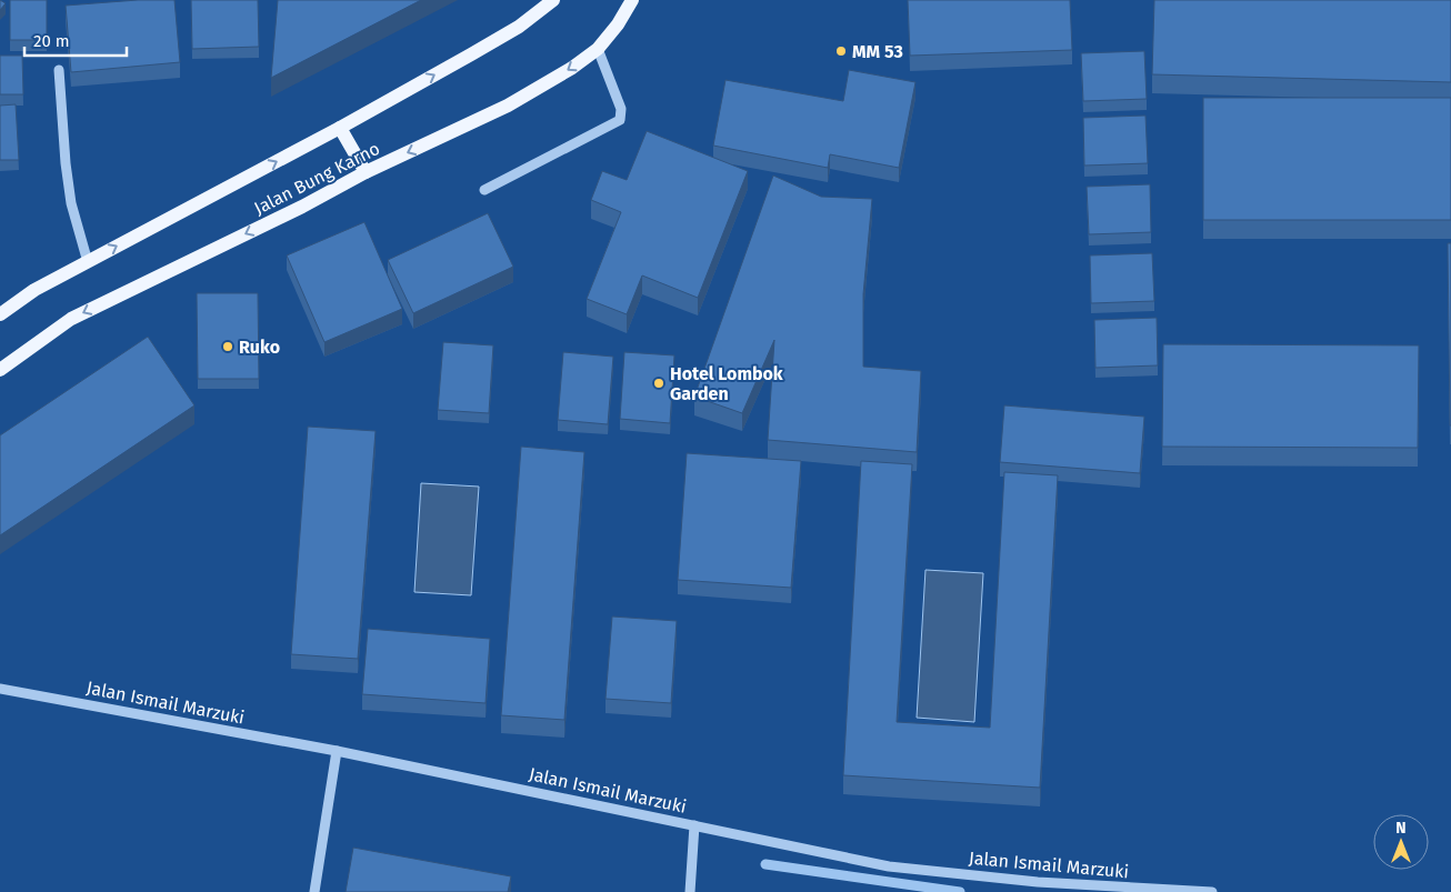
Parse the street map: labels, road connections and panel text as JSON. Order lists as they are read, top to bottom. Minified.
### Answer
{"streets":{"main road":["Jalan Bung Karno"],"street":["Jalan Ismail Marzuki"]},"places":["MM 53","Ruko","Hotel Lombok Garden"],"scale_bar":"20 m","north":"top"}
